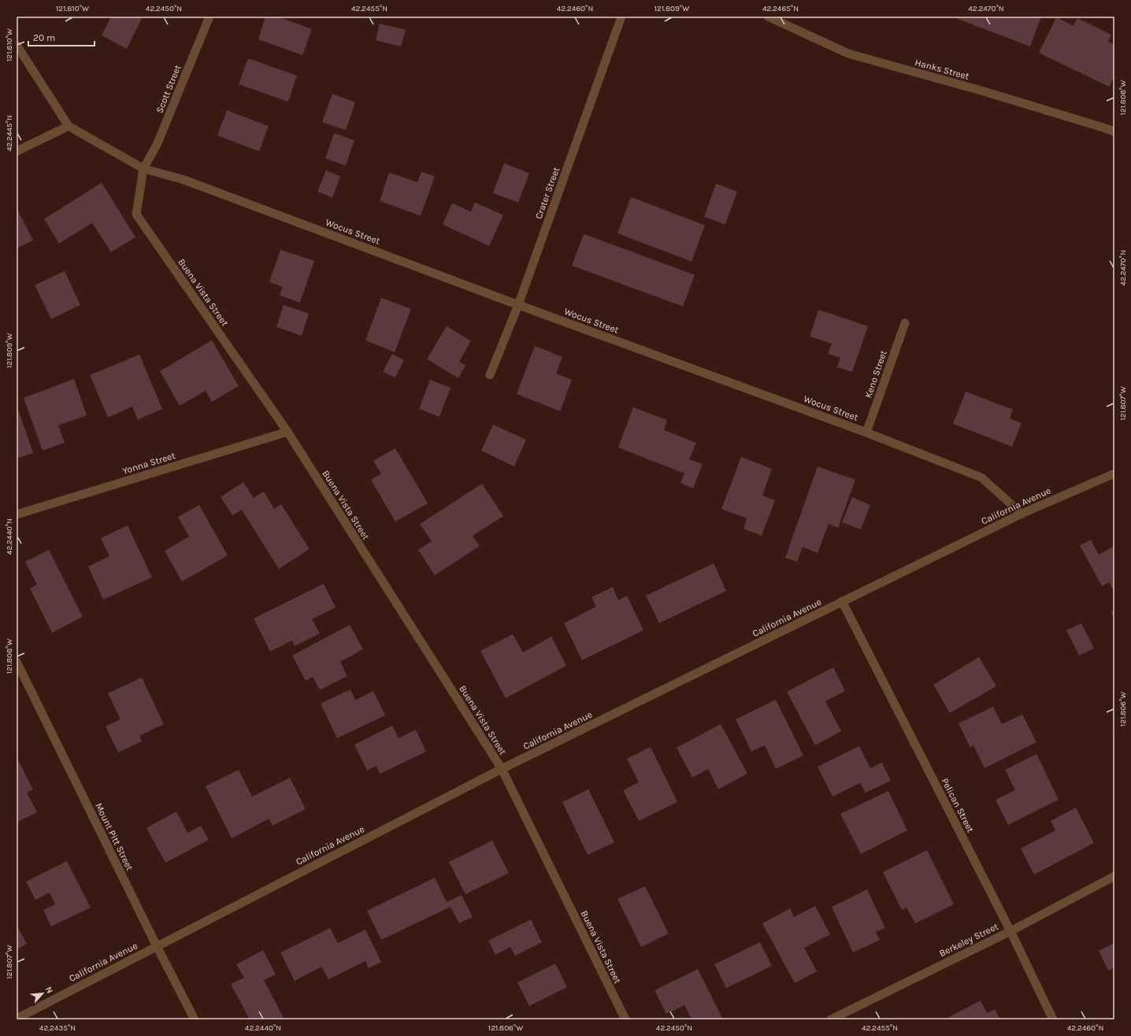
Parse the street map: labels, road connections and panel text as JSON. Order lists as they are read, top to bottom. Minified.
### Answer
{"streets":{"street":["Hanks Street","Scott Street","Crater Street","Wocus Street","Buena Vista Street","Keno Street","Yonna Street","California Avenue","Pelican Street","Mount Pitt Street","Berkeley Street"]},"crossings":[["Scott Street","Wocus Street"],["Scott Street","Buena Vista Street"],["Crater Street","Wocus Street"],["Wocus Street","Buena Vista Street"],["Wocus Street","Keno Street"],["Wocus Street","California Avenue"],["Buena Vista Street","Yonna Street"],["Buena Vista Street","California Avenue"],["California Avenue","Pelican Street"],["California Avenue","Mount Pitt Street"],["Pelican Street","Berkeley Street"]],"scale_bar":"20 m","north":"top right","coordinates":["121.810°W","42.2450°N","42.2455°N","42.2460°N","121.809°W","42.2465°N","42.2470°N","121.808°W","42.2445°N","121.807°W","42.2440°N","121.806°W","42.2435°N"]}
